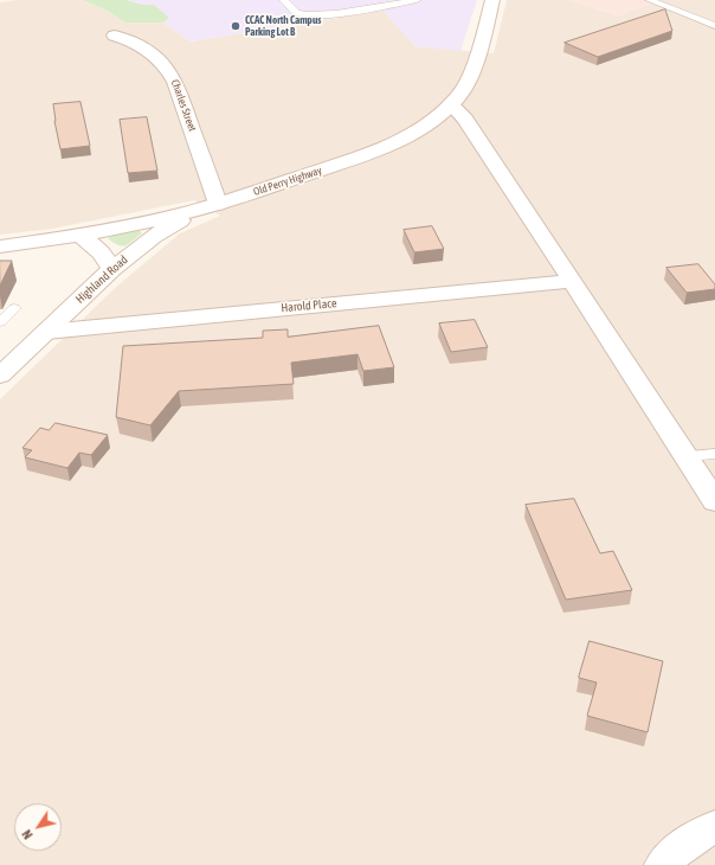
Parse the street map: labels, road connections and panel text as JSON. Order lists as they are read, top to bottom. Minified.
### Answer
{"streets":{"street":["Charles Street","Old Perry Highway","Highland Road","Harold Place"]},"crossings":[["Charles Street","Old Perry Highway"],["Charles Street","Highland Road"],["Old Perry Highway","Highland Road"],["Highland Road","Harold Place"]],"places":["CCAC North Campus Parking Lot B"],"north":"bottom left"}
